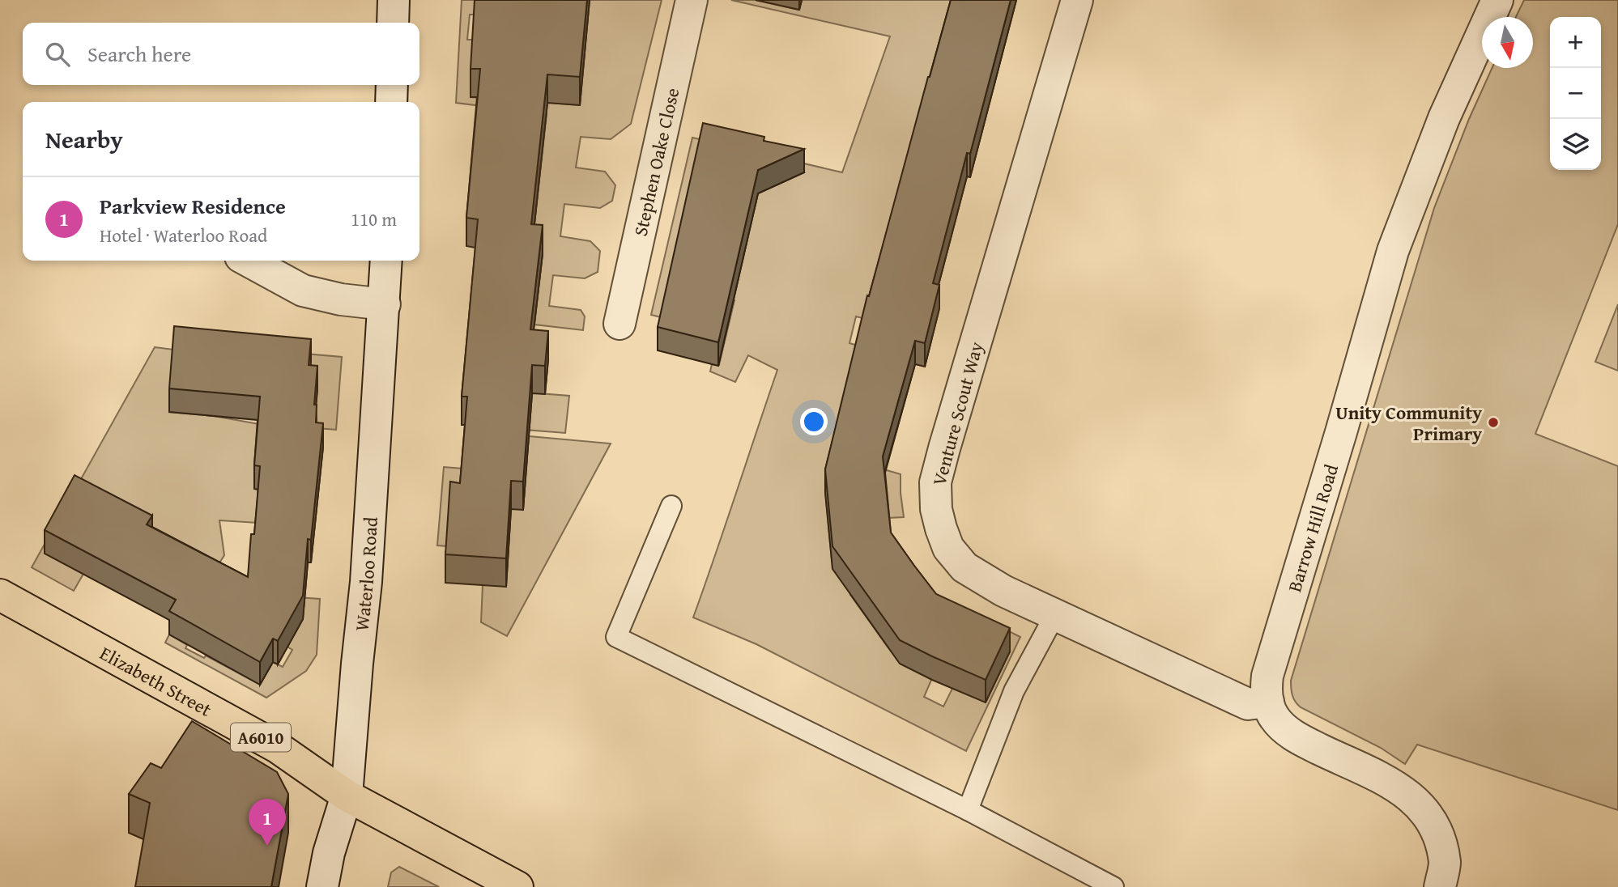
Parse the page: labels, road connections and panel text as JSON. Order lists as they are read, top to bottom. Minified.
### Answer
{"streets":{"highway":["Elizabeth Street","A6010"],"street":["Stephen Oake Close","Venture Scout Way","Barrow Hill Road","Waterloo Road"]},"crossings":[["Venture Scout Way","Barrow Hill Road"],["Waterloo Road","Elizabeth Street"]],"places":["Unity Community Primary"],"north":"bottom","page":{"map_buttons":["+","−"],"search":"Search here","heading":"Nearby","list":[{"mark":"1","name":"Parkview Residence","note":"Hotel · Waterloo Road","value":"110 m"}],"pins":"1"}}
